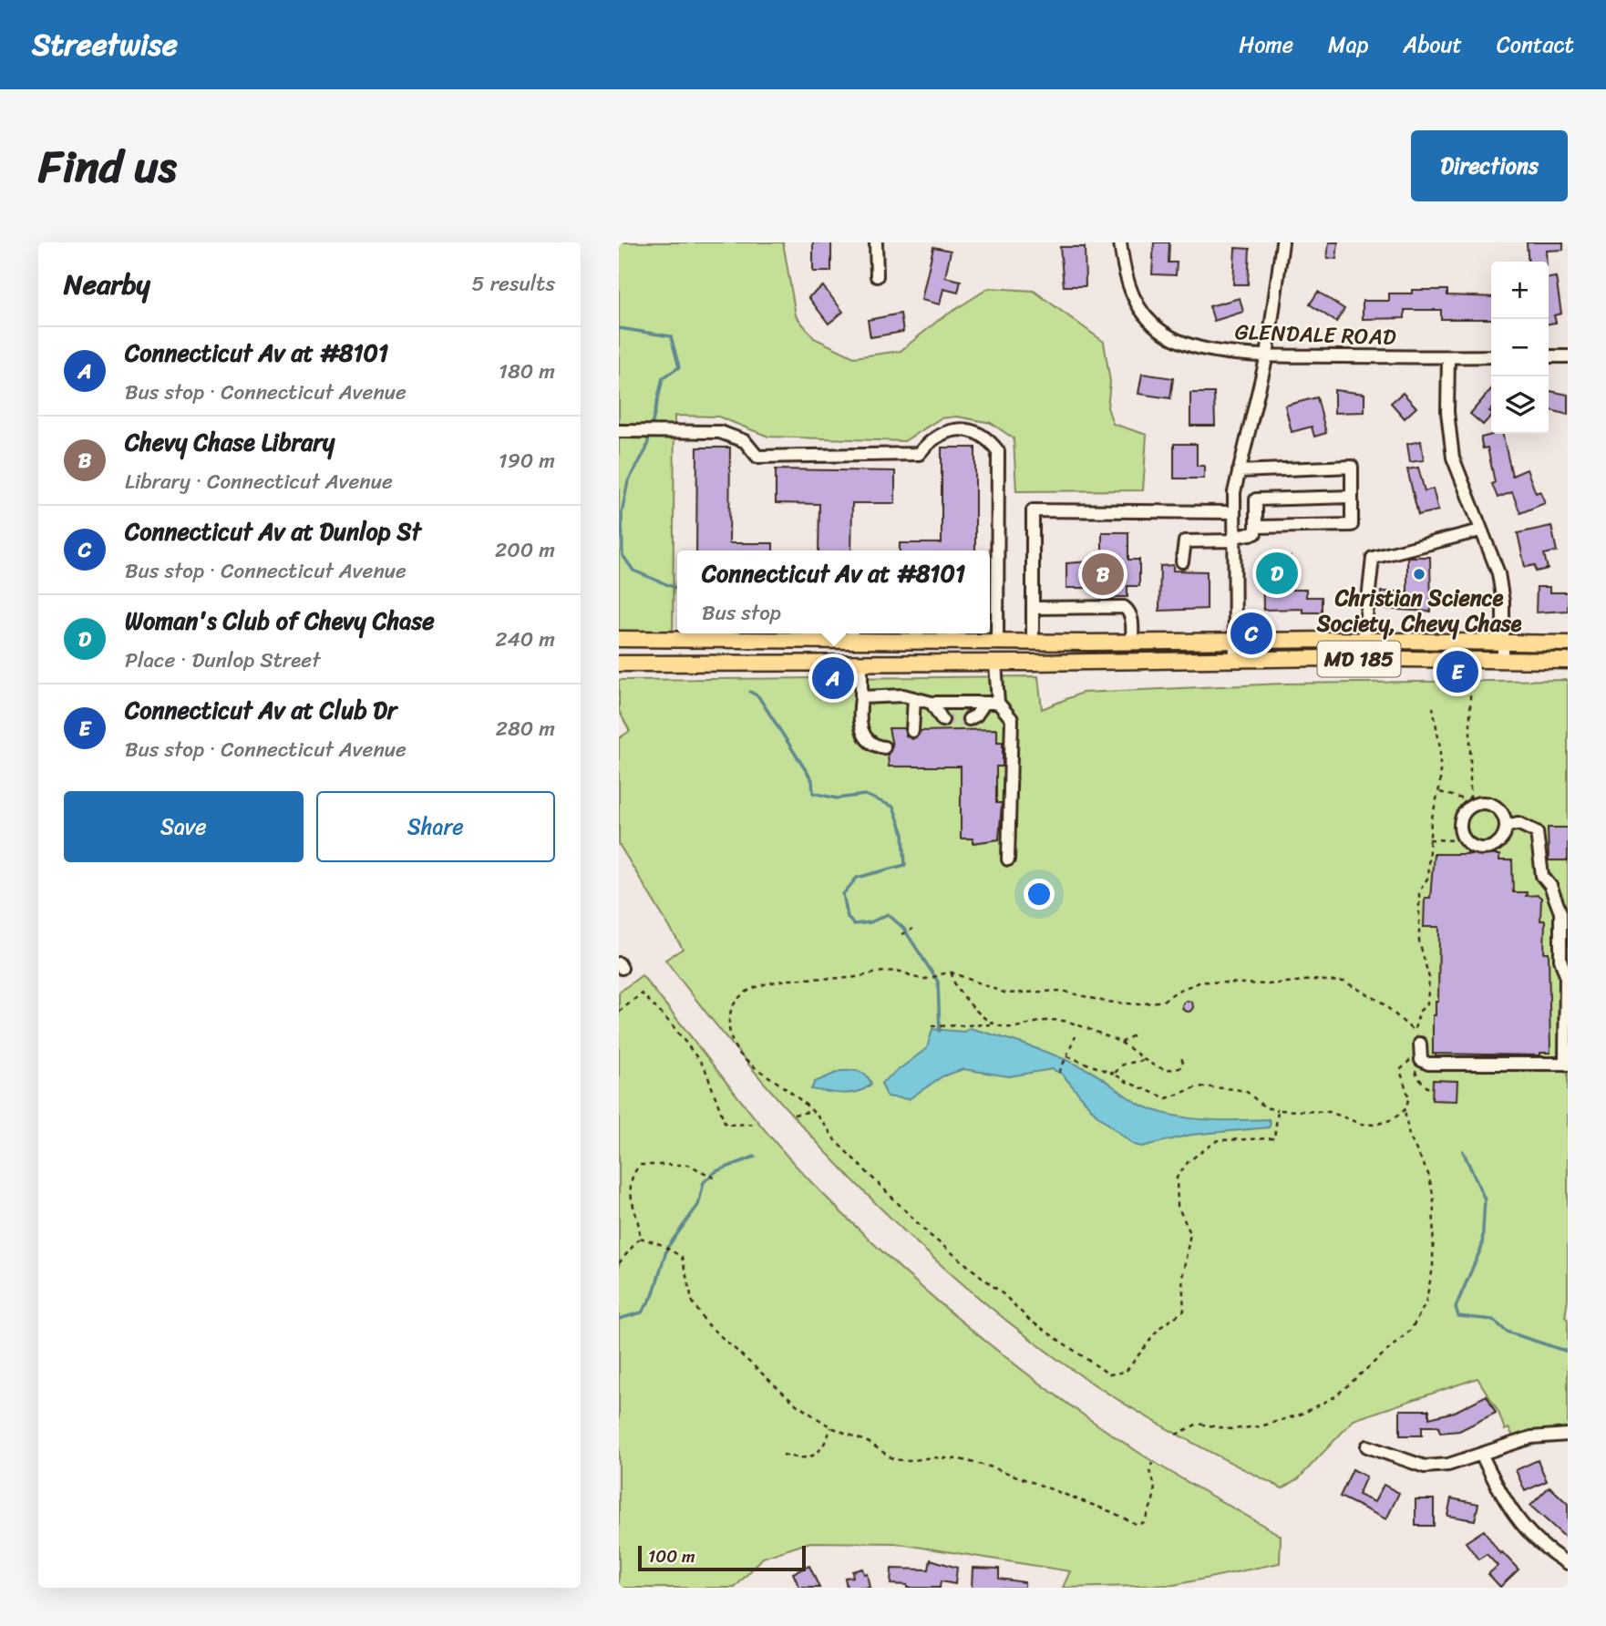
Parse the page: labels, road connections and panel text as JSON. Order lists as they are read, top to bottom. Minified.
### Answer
{"streets":{"main road":["MD 185"],"street":["GLENDALE ROAD"]},"places":["Christian Science Society, Chevy Chase"],"scale_bar":"100 m","page":{"header":"Streetwise","nav":["Home","Map","About","Contact"],"title":"Find us","buttons":["Directions",["Save","Share"]],"heading":["Nearby","5 results"],"map_buttons":["+","−"],"list":[{"mark":"A","name":"Connecticut Av at #8101","note":"Bus stop · Connecticut Avenue","value":"180 m"},{"mark":"B","name":"Chevy Chase Library","note":"Library · Connecticut Avenue","value":"190 m"},{"mark":"C","name":"Connecticut Av at Dunlop St","note":"Bus stop · Connecticut Avenue","value":"200 m"},{"mark":"D","name":"Woman's Club of Chevy Chase","note":"Place · Dunlop Street","value":"240 m"},{"mark":"E","name":"Connecticut Av at Club Dr","note":"Bus stop · Connecticut Avenue","value":"280 m"}],"pins":["D","B","C","E","A"],"popup":["Connecticut Av at #8101","Bus stop"],"scale":"100 m"}}
